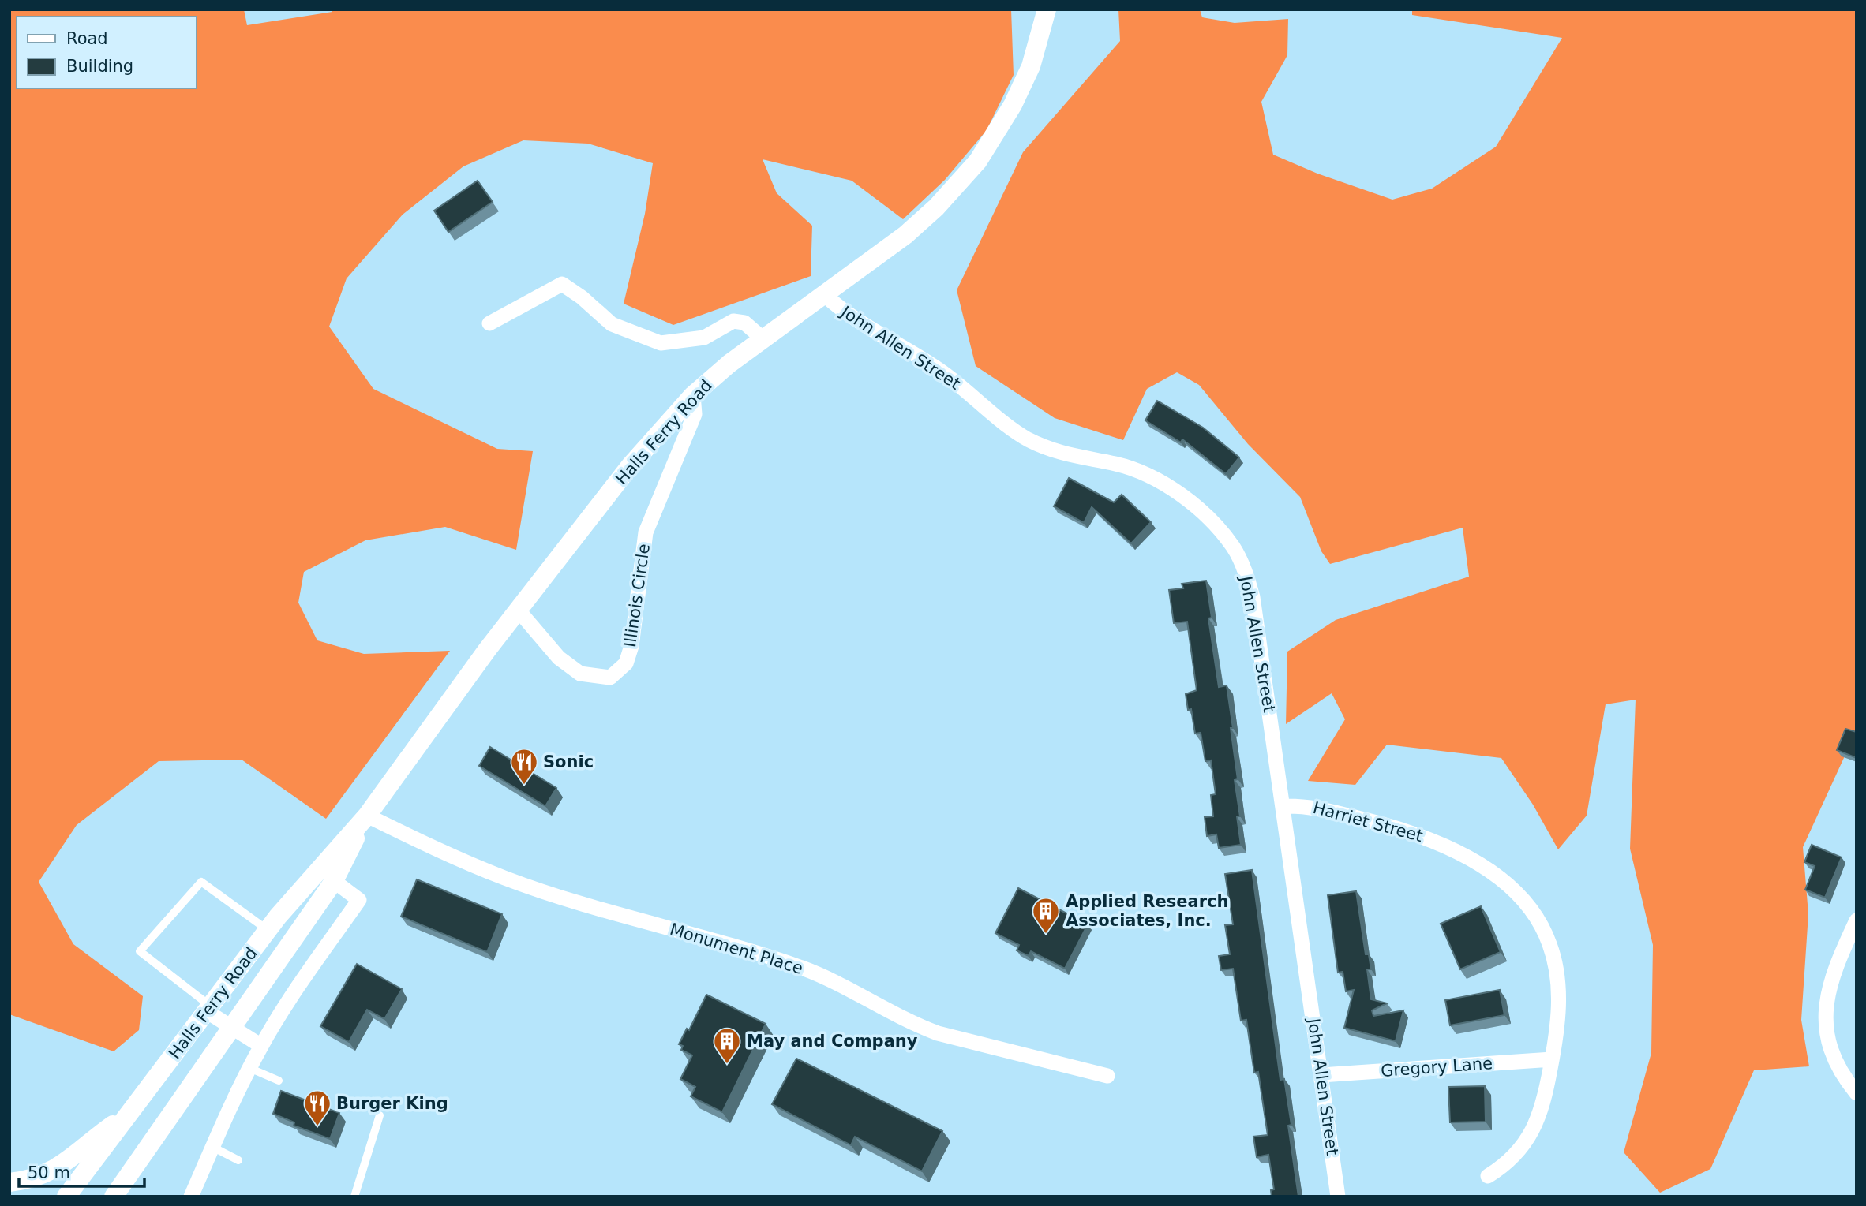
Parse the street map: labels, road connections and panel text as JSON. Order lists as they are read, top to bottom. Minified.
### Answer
{"streets":{"street":["John Allen Street","Halls Ferry Road","Illinois Circle","Harriet Street","Monument Place","Gregory Lane"]},"crossings":[["John Allen Street","Halls Ferry Road"],["John Allen Street","Harriet Street"],["John Allen Street","Gregory Lane"],["Halls Ferry Road","Illinois Circle"],["Halls Ferry Road","Monument Place"],["Harriet Street","Gregory Lane"]],"places":{"restaurant":["Sonic","Burger King"],"building":["Applied Research Associates, Inc.","May and Company"]},"legend":["Road","Building"],"scale_bar":"50 m"}
